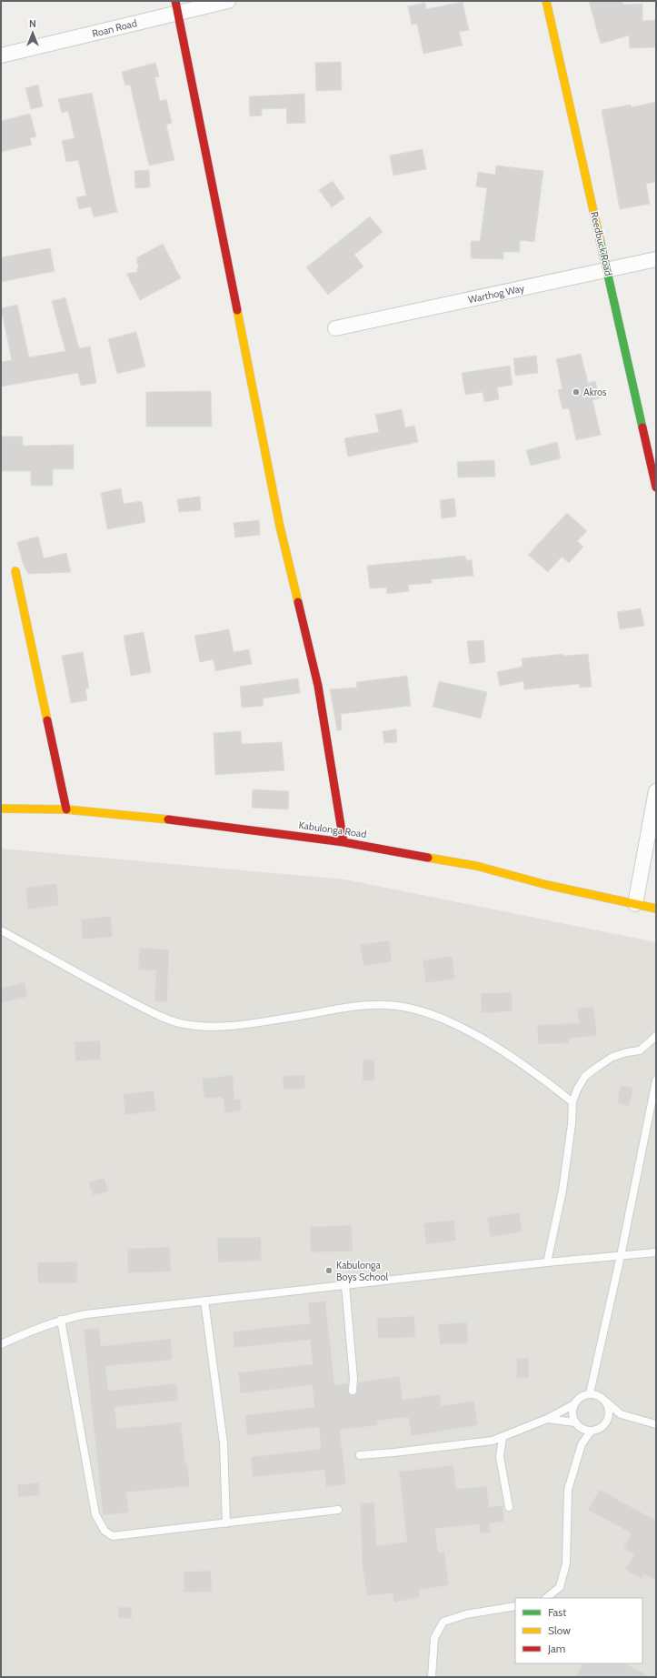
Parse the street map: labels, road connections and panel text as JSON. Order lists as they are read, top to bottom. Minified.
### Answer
{"streets":{"street":["Roan Road","Reedbuck Road","Warthog Way","Kabulonga Road"]},"crossings":[["Reedbuck Road","Warthog Way"]],"places":["Akros","Kabulonga Boys School"],"legend":["Fast","Slow","Jam"],"north":"top"}
